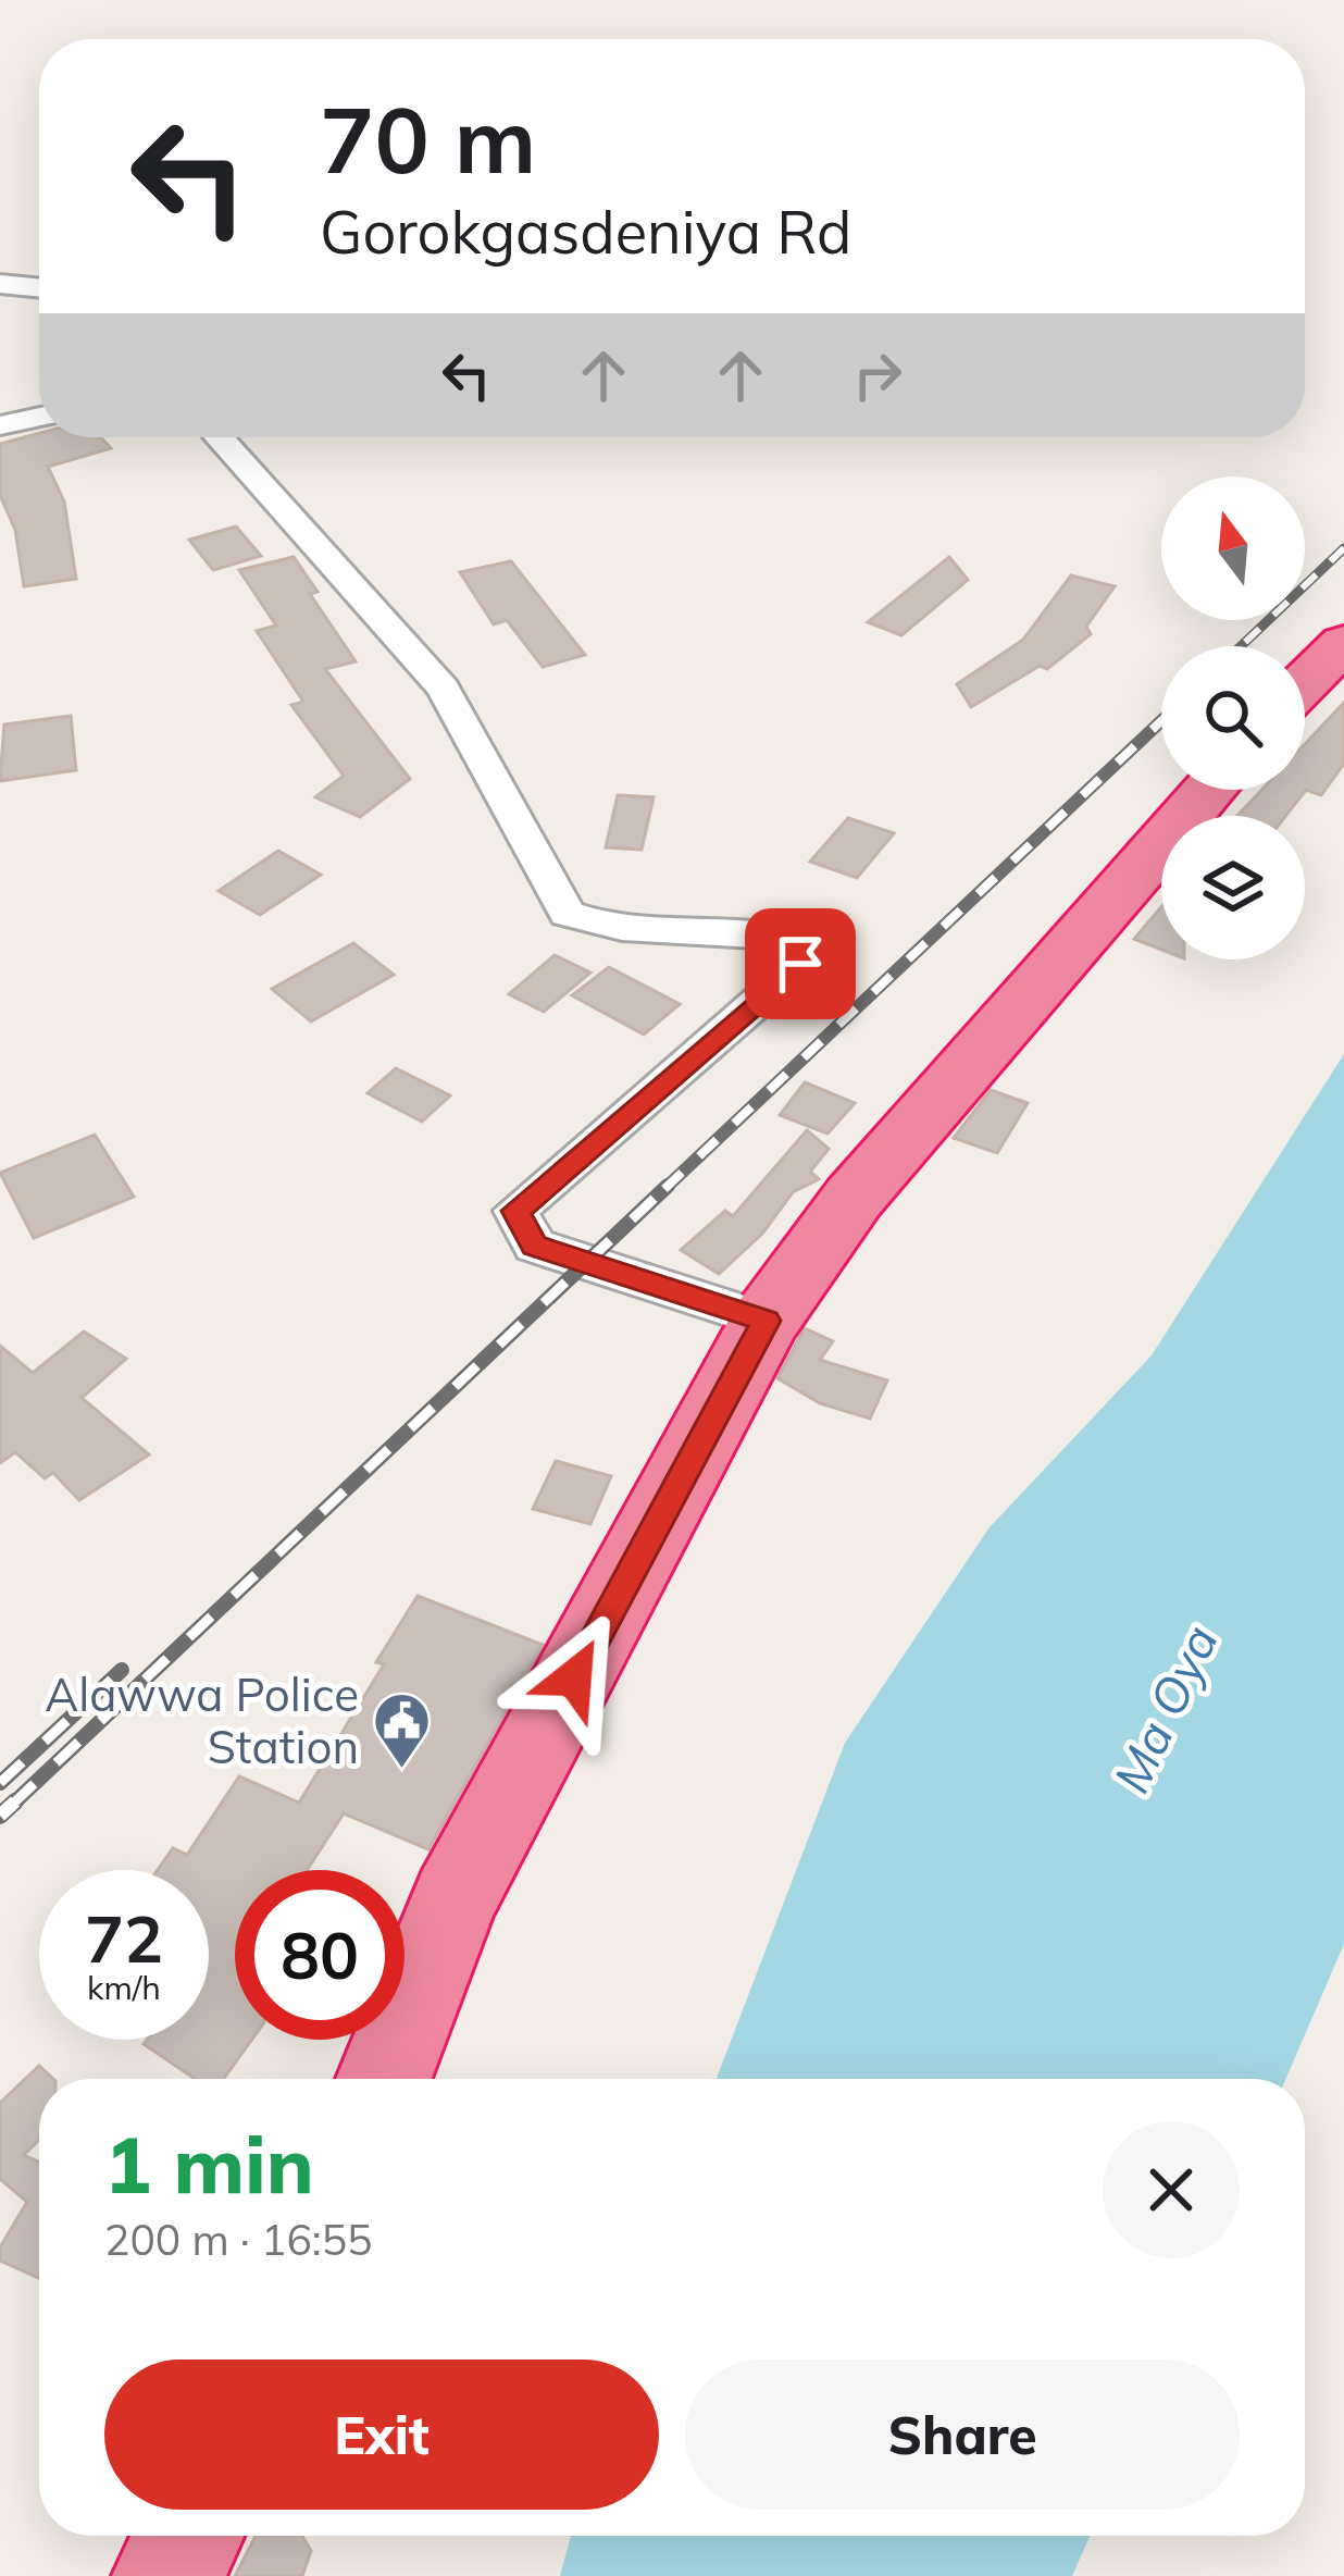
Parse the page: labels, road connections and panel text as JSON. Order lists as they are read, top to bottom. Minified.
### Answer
{"water":["Ma Oya"],"places":{"public building":["Alawwa Police Station"]},"north":"top","page":{"turn":["70 m","Gorokgasdeniya Rd"],"speed":"72 km/h","limit":"80","heading":["1 min","200 m · 16:55"],"buttons":["Exit","Share"]}}
